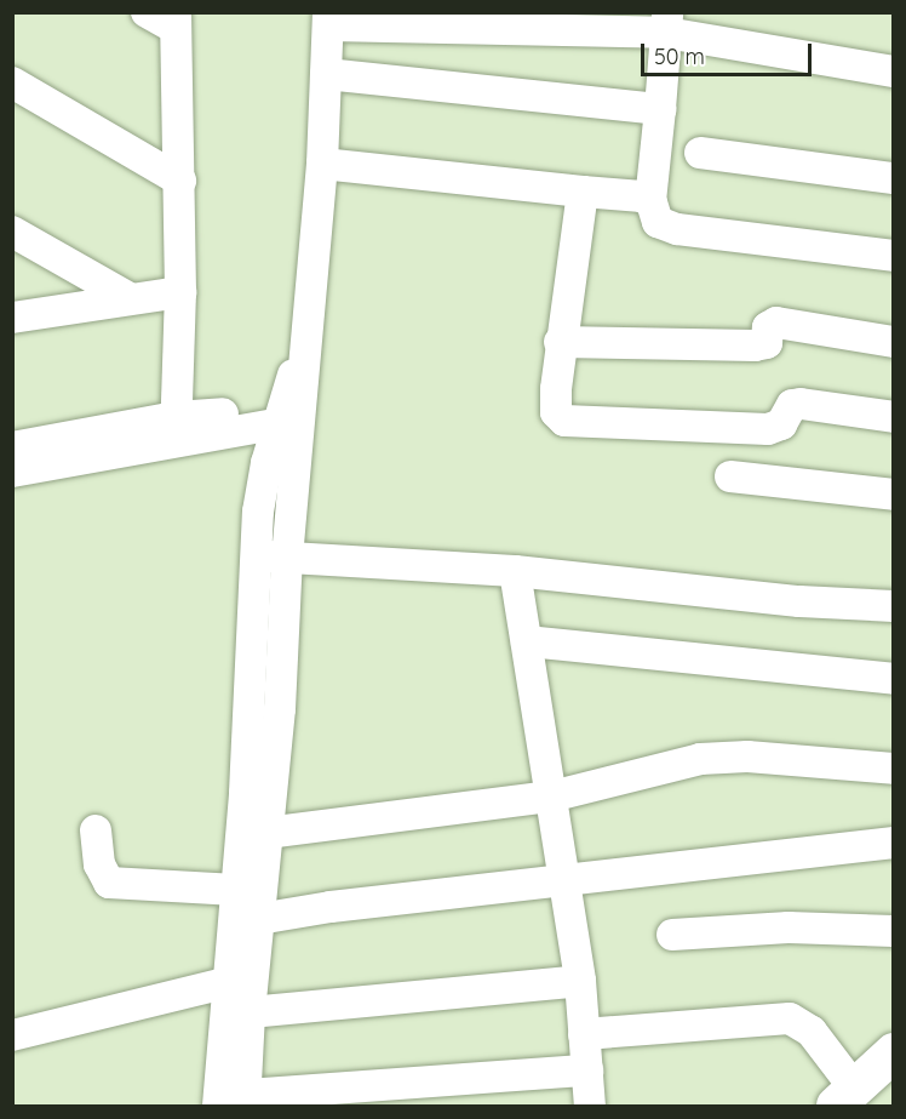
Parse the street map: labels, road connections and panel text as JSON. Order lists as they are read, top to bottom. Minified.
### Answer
{"scale_bar":"50 m"}
